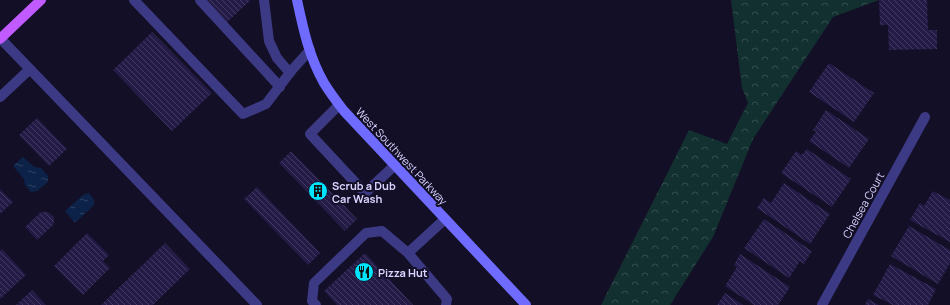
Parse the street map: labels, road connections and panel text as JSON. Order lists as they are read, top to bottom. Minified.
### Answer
{"streets":{"street":["West Southwest Parkway","Chelsea Court"]},"places":{"building":["Scrub a Dub Car Wash"],"restaurant":["Pizza Hut"]}}
